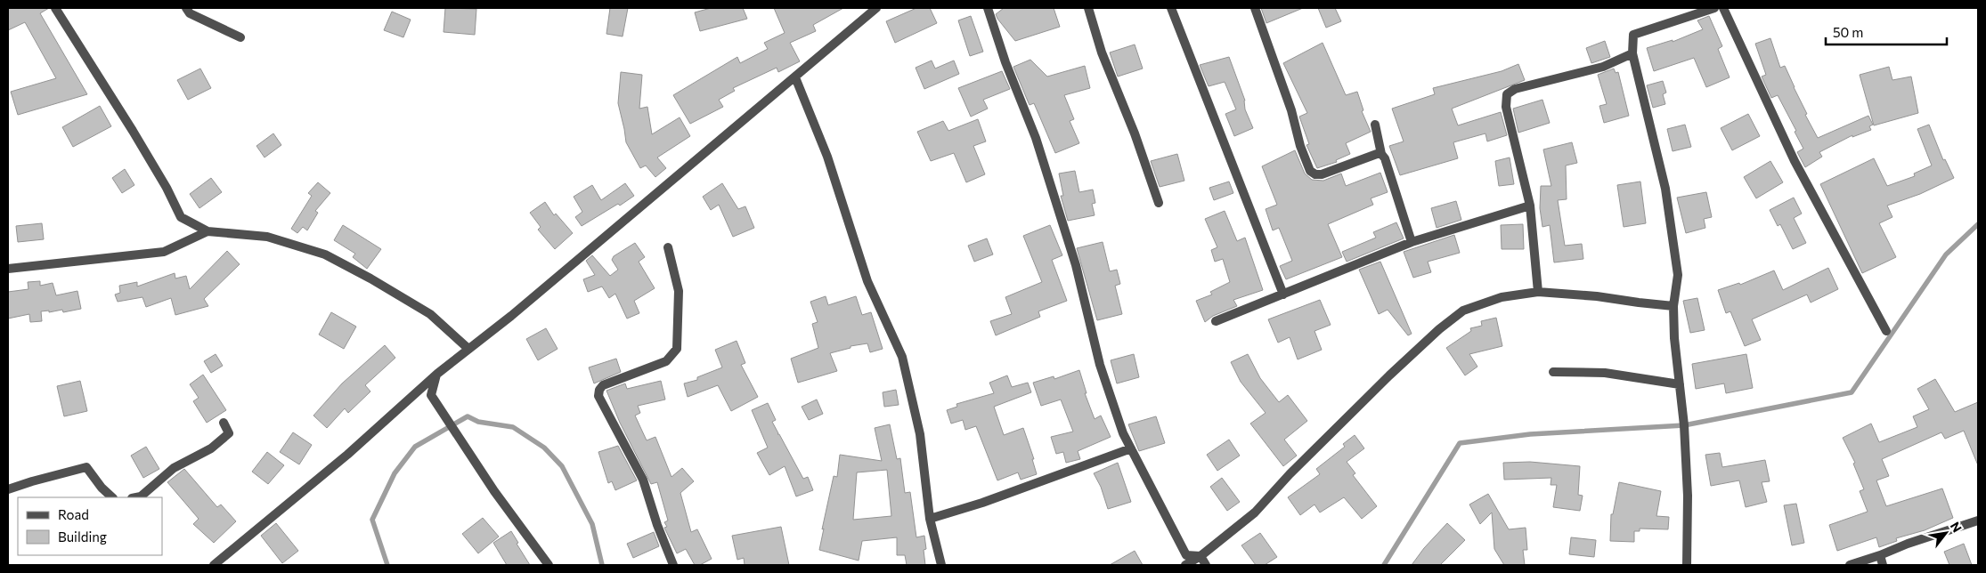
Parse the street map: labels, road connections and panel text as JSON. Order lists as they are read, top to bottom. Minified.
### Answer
{"legend":["Road","Building"],"scale_bar":"50 m","north":"top right"}
